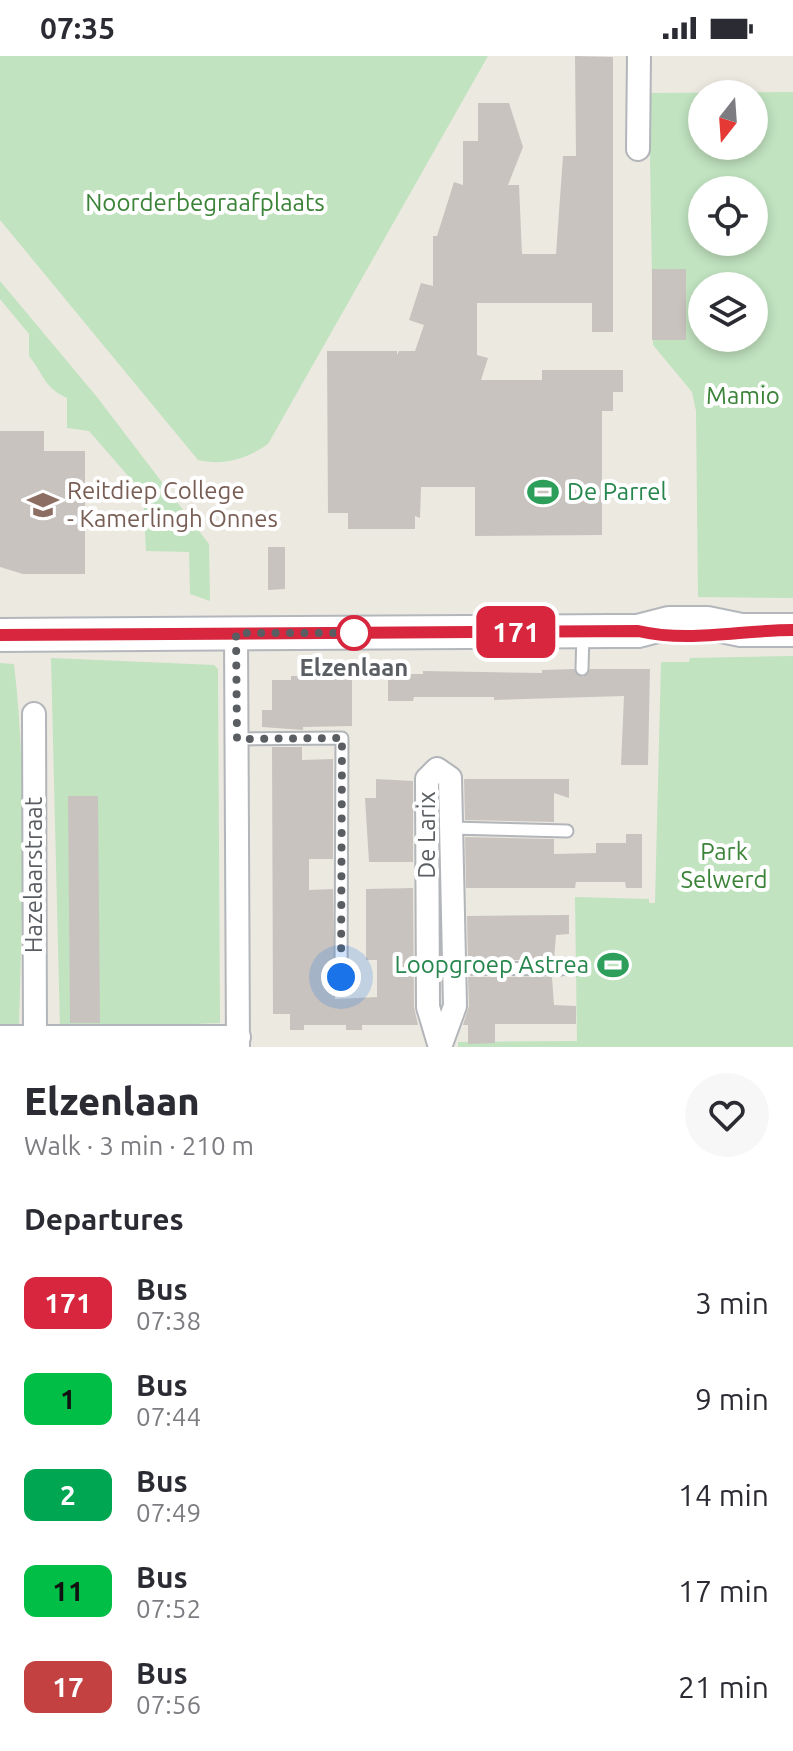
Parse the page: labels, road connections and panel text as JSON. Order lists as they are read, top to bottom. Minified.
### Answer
{"streets":{"street":["De Larix","Hazelaarstraat"]},"parks":["Noorderbegraafplaats","Mamio","Park Selwerd"],"places":{"sports":["De Parrel","Loopgroep Astrea"],"school or university":["Reitdiep College - Kamerlingh Onnes"],"other":["Elzenlaan"]},"lines":["bus line 171"],"north":"bottom","page":{"status":"07:35","on_map":"171","heading":[["Elzenlaan","Walk · 3 min · 210 m"],"Departures"],"list":[{"mark":"171","name":"Bus","note":"07:38","value":"3 min"},{"mark":"1","name":"Bus","note":"07:44","value":"9 min"},{"mark":"2","name":"Bus","note":"07:49","value":"14 min"},{"mark":"11","name":"Bus","note":"07:52","value":"17 min"},{"mark":"17","name":"Bus","note":"07:56","value":"21 min"}]}}
